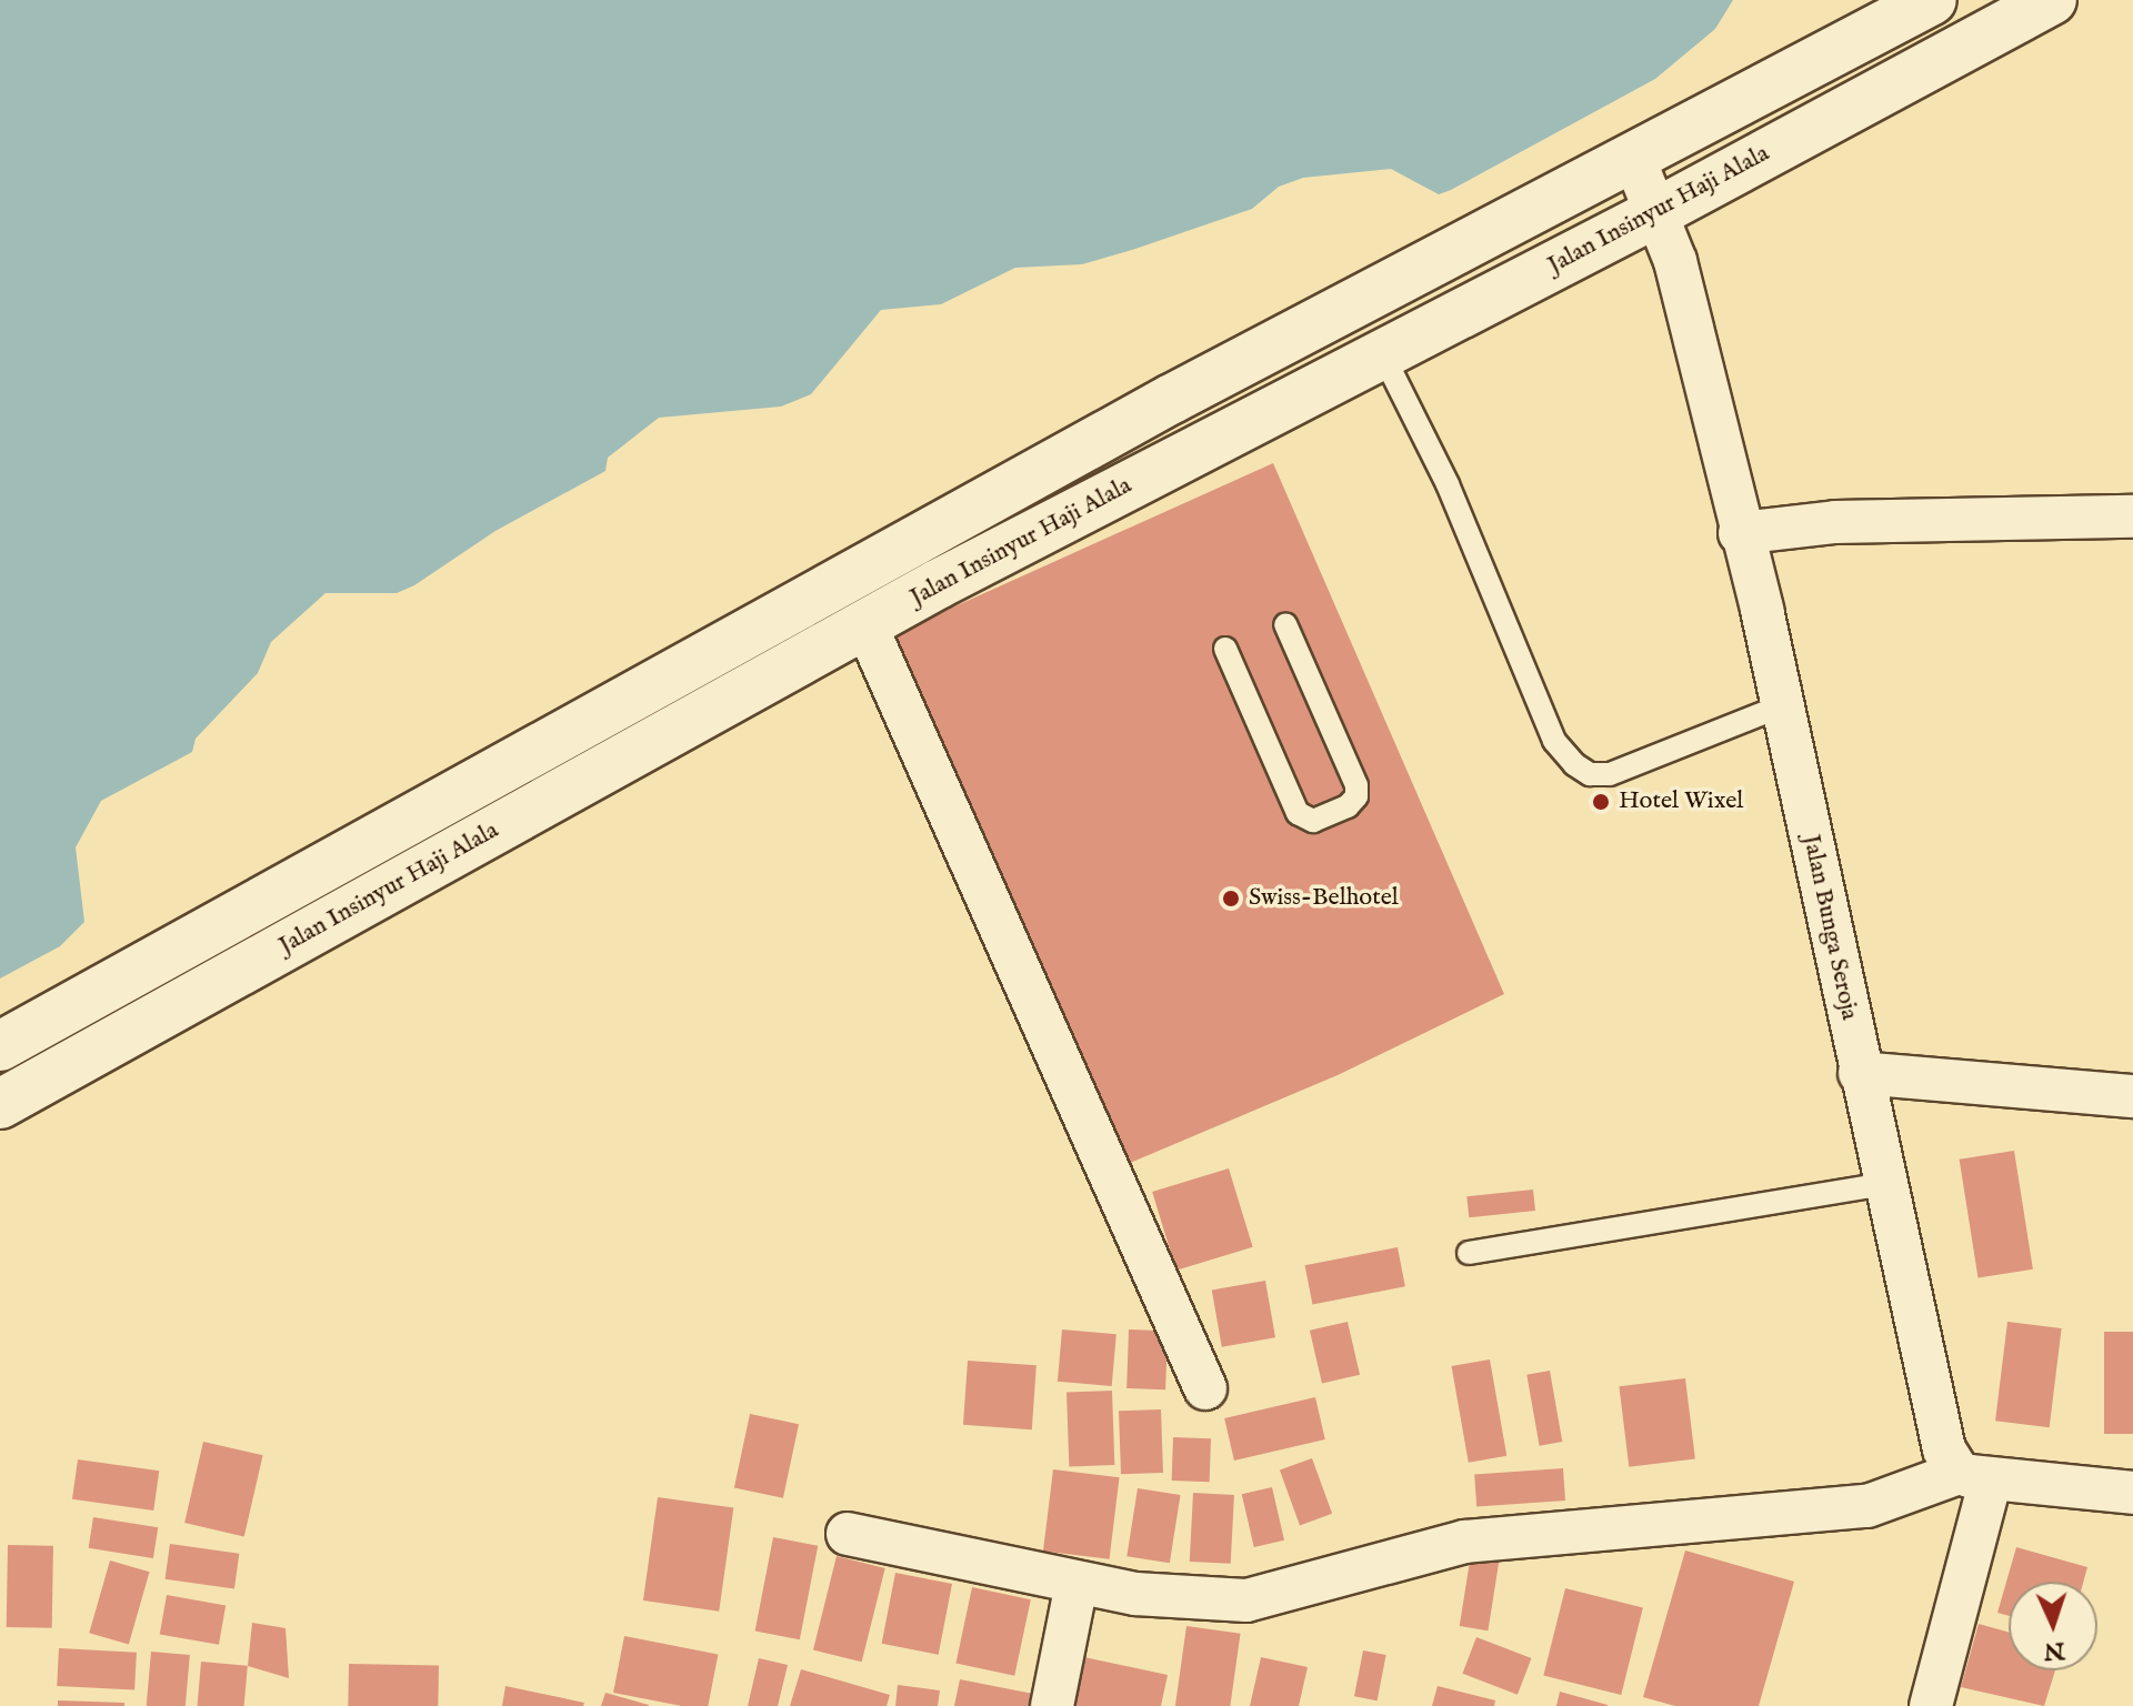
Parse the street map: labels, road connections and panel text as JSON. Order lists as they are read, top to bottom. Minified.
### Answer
{"streets":{"main road":["Jalan Insinyur Haji Alala"],"street":["Jalan Bunga Seroja"]},"crossings":[["Jalan Insinyur Haji Alala","Jalan Bunga Seroja"]],"places":["Hotel Wixel","Swiss-Belhotel"],"north":"bottom"}
